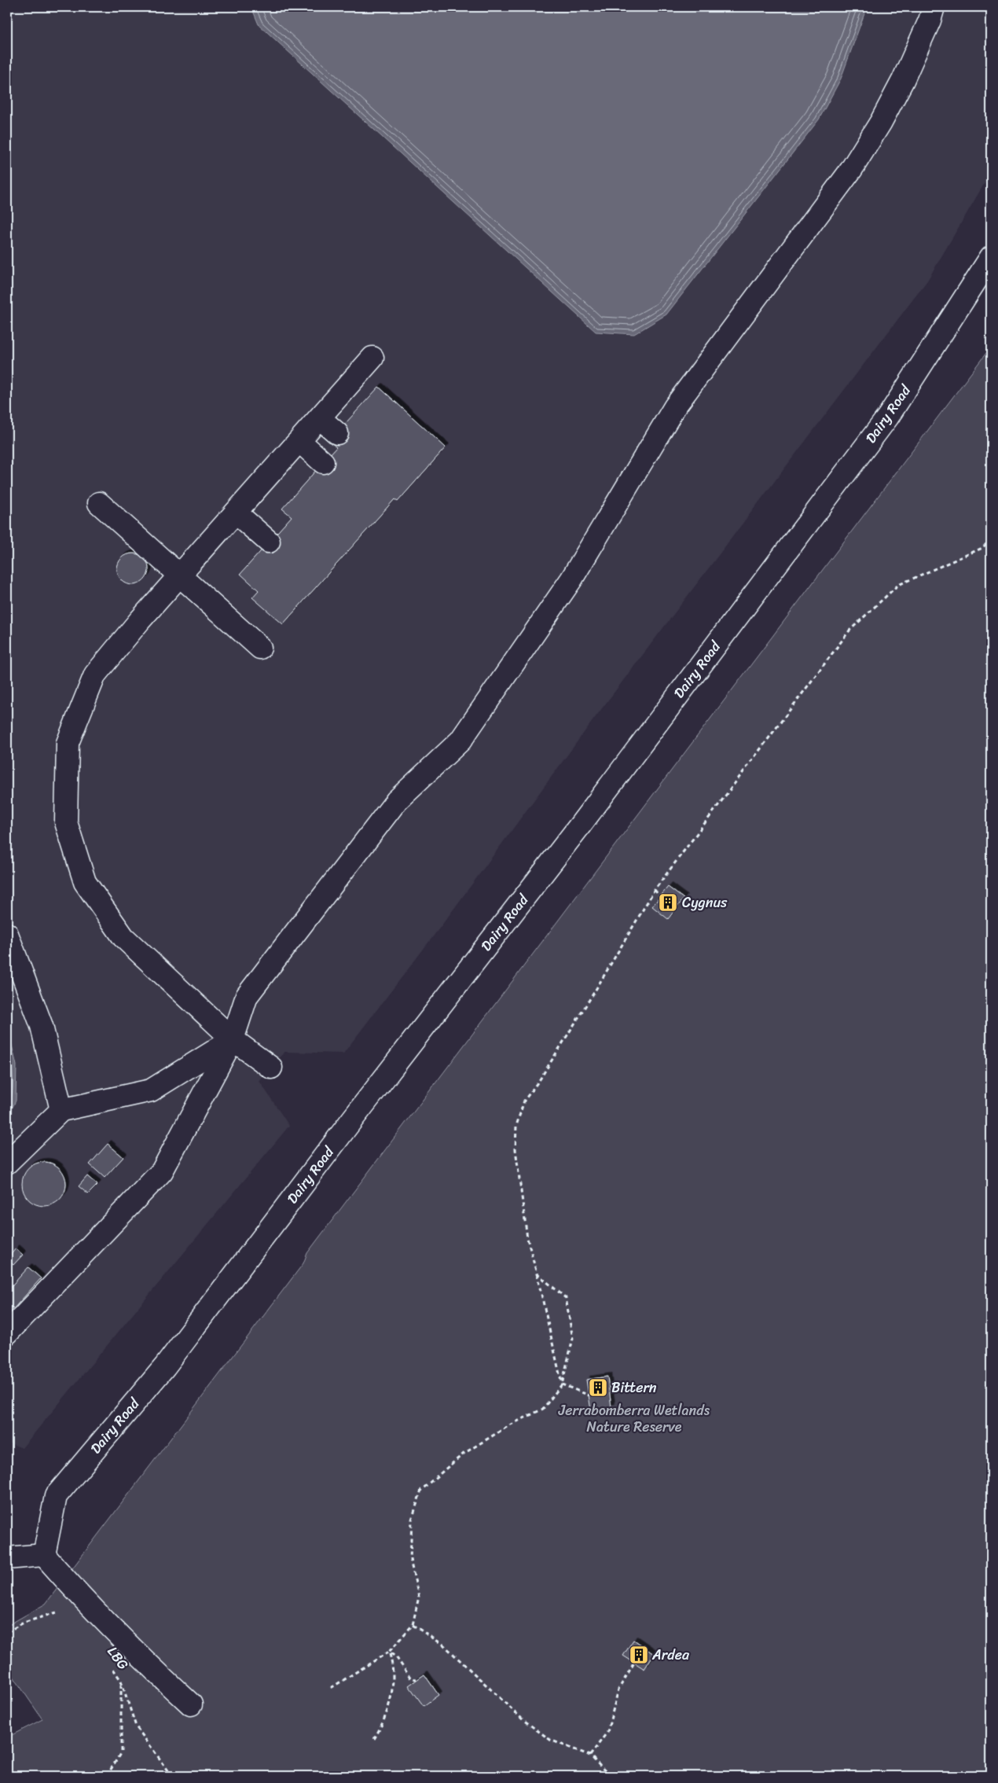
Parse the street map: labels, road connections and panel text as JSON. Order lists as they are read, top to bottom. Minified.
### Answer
{"streets":{"street":["Dairy Road"],"path":["LBG"]},"parks":["Jerrabomberra Wetlands Nature Reserve"],"places":{"building":["Cygnus","Bittern","Ardea"]}}
